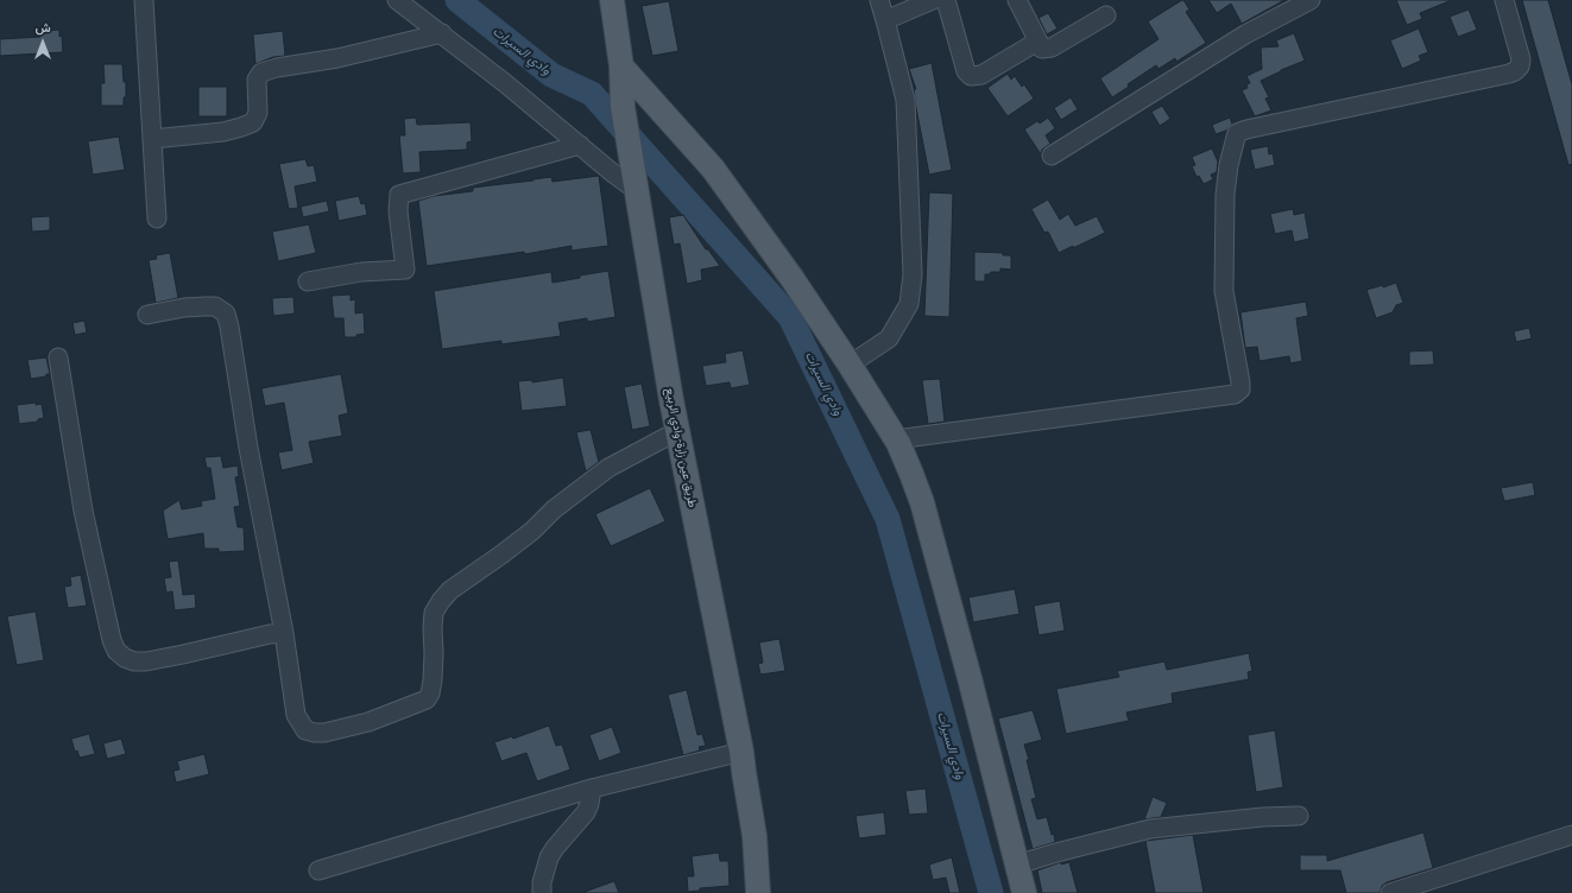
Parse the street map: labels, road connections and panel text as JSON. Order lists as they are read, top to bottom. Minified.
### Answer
{"streets":{"main road":["طريق عين زارة-وادي الربيع"]},"water":["وادي السيرات"],"north":"top"}
